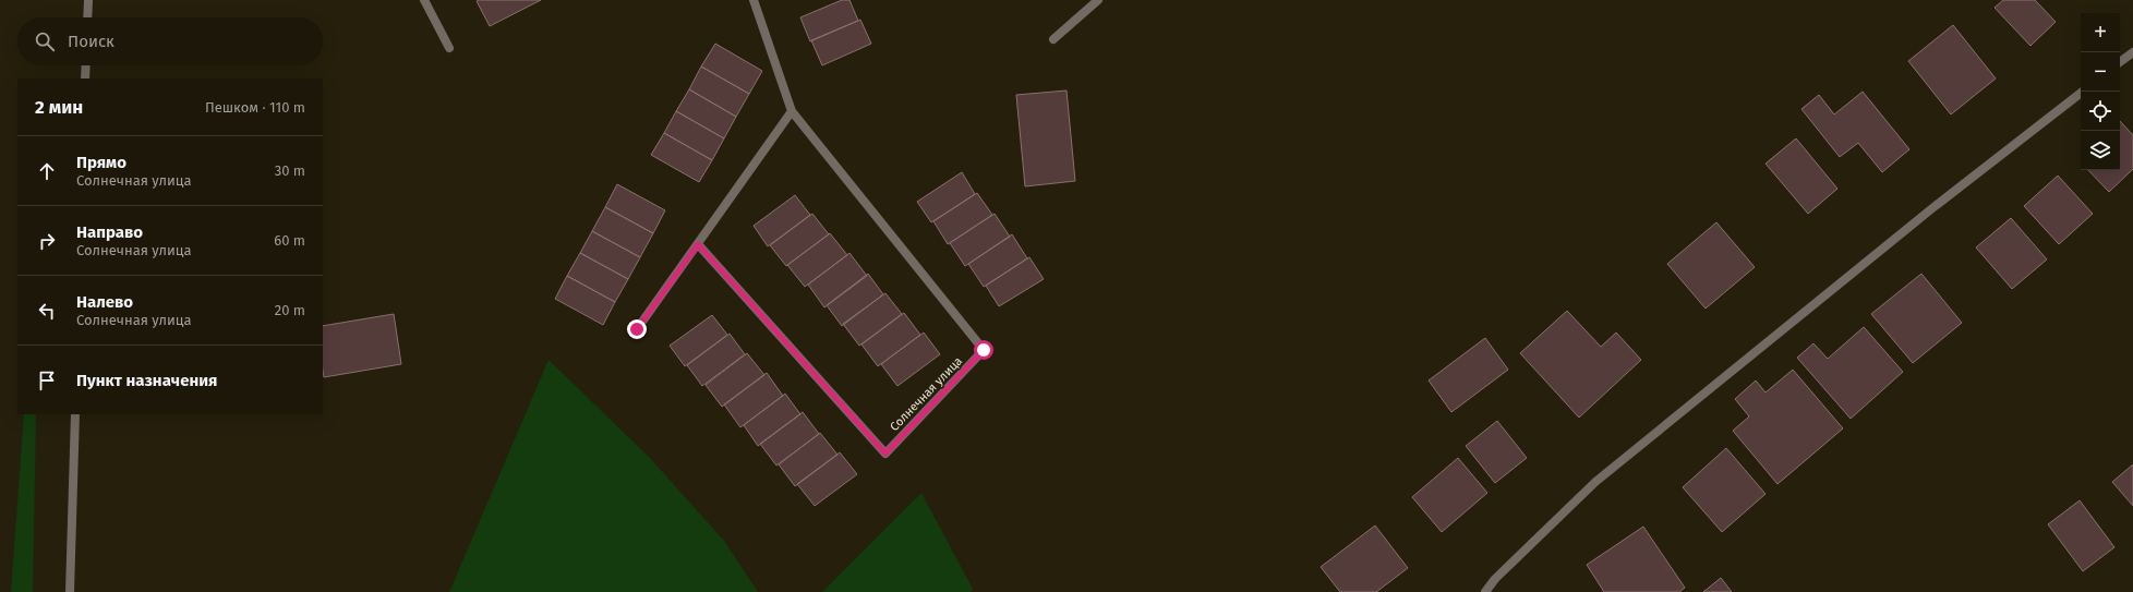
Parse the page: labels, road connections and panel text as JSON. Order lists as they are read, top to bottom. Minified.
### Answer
{"streets":{"street":["Солнечная улица"]},"page":{"map_buttons":["+","−"],"search":"Поиск","heading":["2 мин","Пешком · 110 m"],"list":[["Прямо","Солнечная улица","30 m"],["Направо","Солнечная улица","60 m"],["Налево","Солнечная улица","20 m"],"Пункт назначения"]}}
